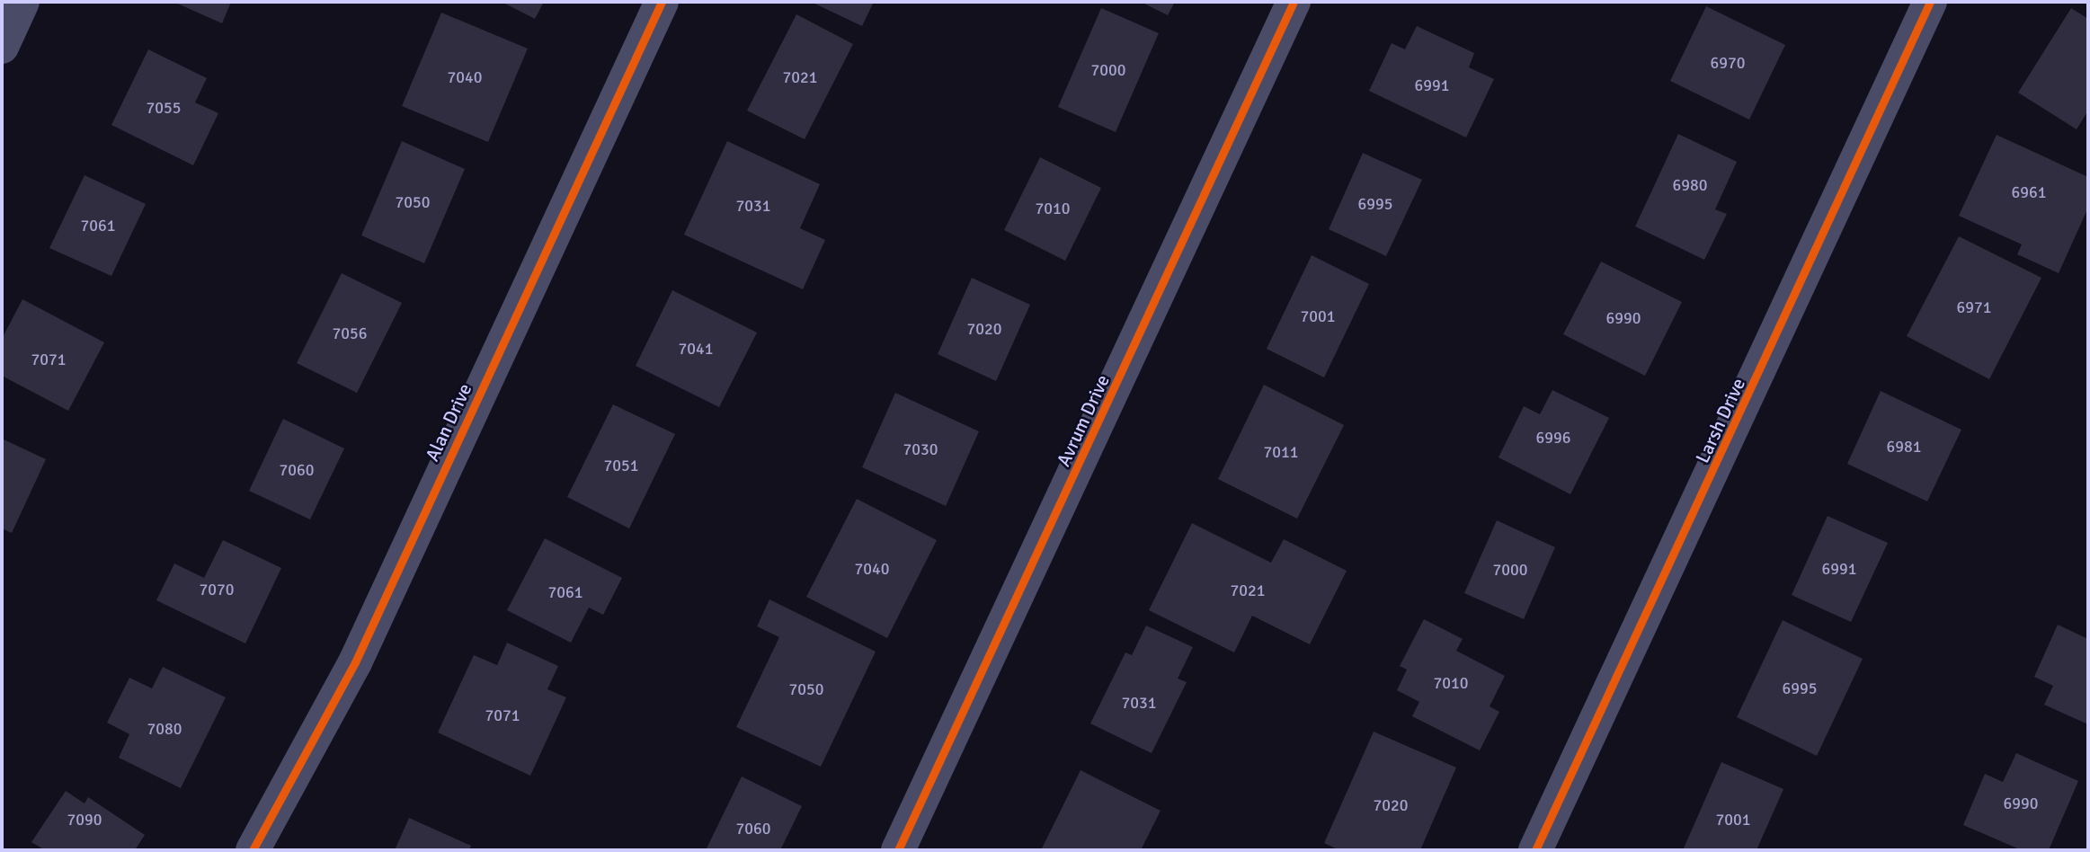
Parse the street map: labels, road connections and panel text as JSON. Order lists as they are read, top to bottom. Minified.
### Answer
{"streets":{"street":["Avrum Drive","Larsh Drive","Alan Drive"]},"house_numbers":["6970","7000","7040","7021","6991","7055","6980","6961","7050","6995","7031","7010","7061","6971","7001","6990","7020","7056","7041","7071","6996","6981","7030","7011","7051","7060","7040","6991","7000","7070","7021","7061","7010","6995","7050","7031","7071","7080","6990","7020","7090","7001","7060"]}
